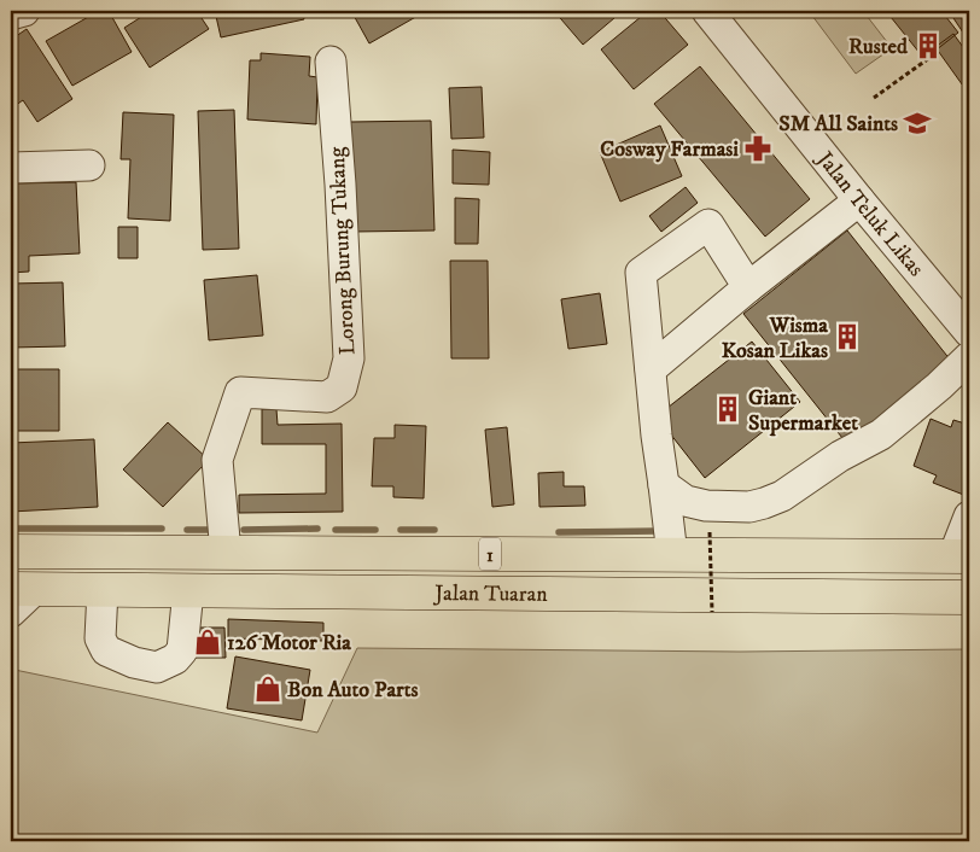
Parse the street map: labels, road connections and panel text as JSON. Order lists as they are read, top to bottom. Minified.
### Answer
{"streets":{"main road":["1","Jalan Tuaran"],"street":["Jalan Teluk Likas","Lorong Burung Tukang"]},"crossings":[["Lorong Burung Tukang","Jalan Tuaran"]],"places":{"building":["Rusted","Wisma Kosan Likas","Giant Supermarket"],"school or university":["SM All Saints"],"pharmacy":["Cosway Farmasi"],"shop":["126 Motor Ria","Bon Auto Parts"]}}
